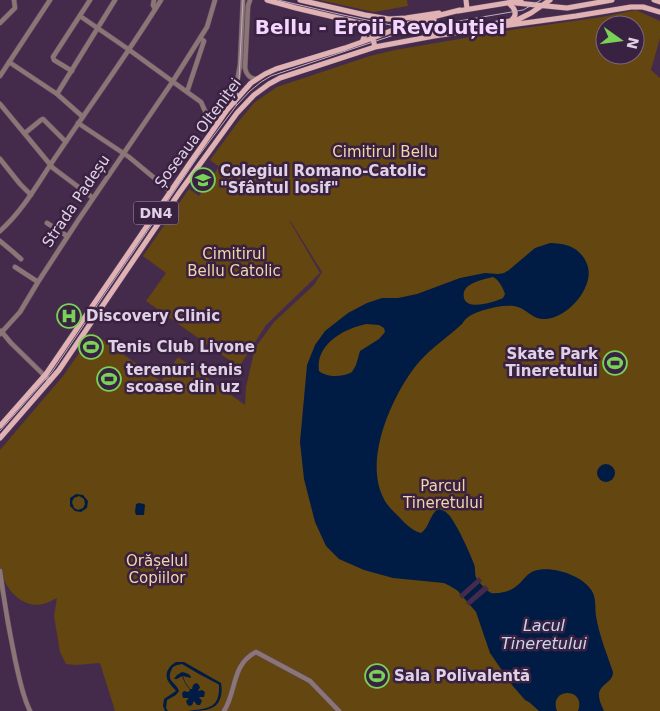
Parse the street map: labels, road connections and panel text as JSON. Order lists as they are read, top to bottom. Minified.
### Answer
{"streets":{"main road":["Șoseaua Olteniței","DN4"],"street":["Strada Padeșu"]},"districts":["Bellu - Eroii Revoluției"],"water":["Lacul Tineretului"],"parks":["Cimitirul Bellu","Cimitirul Bellu Catolic","Parcul Tineretului","Orășelul Copiilor"],"places":{"school or university":["Colegiul Romano-Catolic \"Sfântul Iosif\""],"hospital":["Discovery Clinic"],"sports":["Tenis Club Livone","Skate Park Tineretului","terenuri tenis scoase din uz","Sala Polivalentă"]},"north":"right"}
